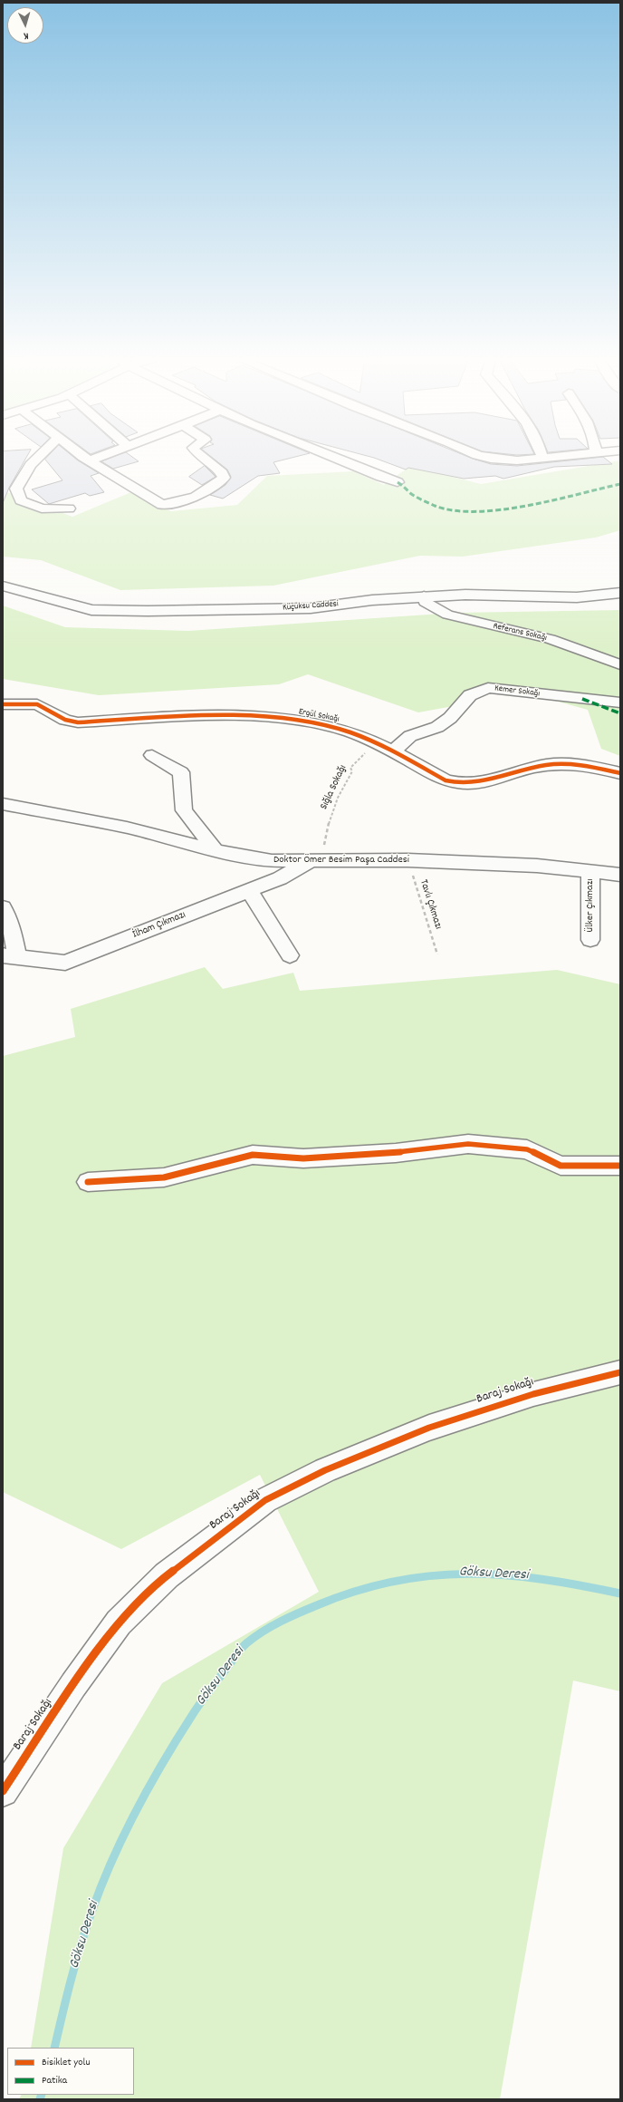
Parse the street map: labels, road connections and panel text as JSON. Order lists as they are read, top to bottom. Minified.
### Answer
{"streets":{"street":["Küçüksu Caddesi","Referans Sokağı","Kemer Sokağı","Ergül Sokağı","Doktor Ömer Besim Paşa Caddesi","Ülker Çıkmazı","İlham Çıkmazı","Baraj Sokağı"],"path":["Sığla Sokağı","Tavlı Çıkmazı"]},"crossings":[["Küçüksu Caddesi","Referans Sokağı"],["Kemer Sokağı","Ergül Sokağı"],["Kemer Sokağı","Sığla Sokağı"],["Ergül Sokağı","Sığla Sokağı"],["Sığla Sokağı","Doktor Ömer Besim Paşa Caddesi"],["Sığla Sokağı","İlham Çıkmazı"],["Doktor Ömer Besim Paşa Caddesi","Tavlı Çıkmazı"],["Doktor Ömer Besim Paşa Caddesi","Ülker Çıkmazı"],["Doktor Ömer Besim Paşa Caddesi","İlham Çıkmazı"]],"water":["Göksu Deresi"],"legend":["Bisiklet yolu","Patika"],"north":"bottom"}
